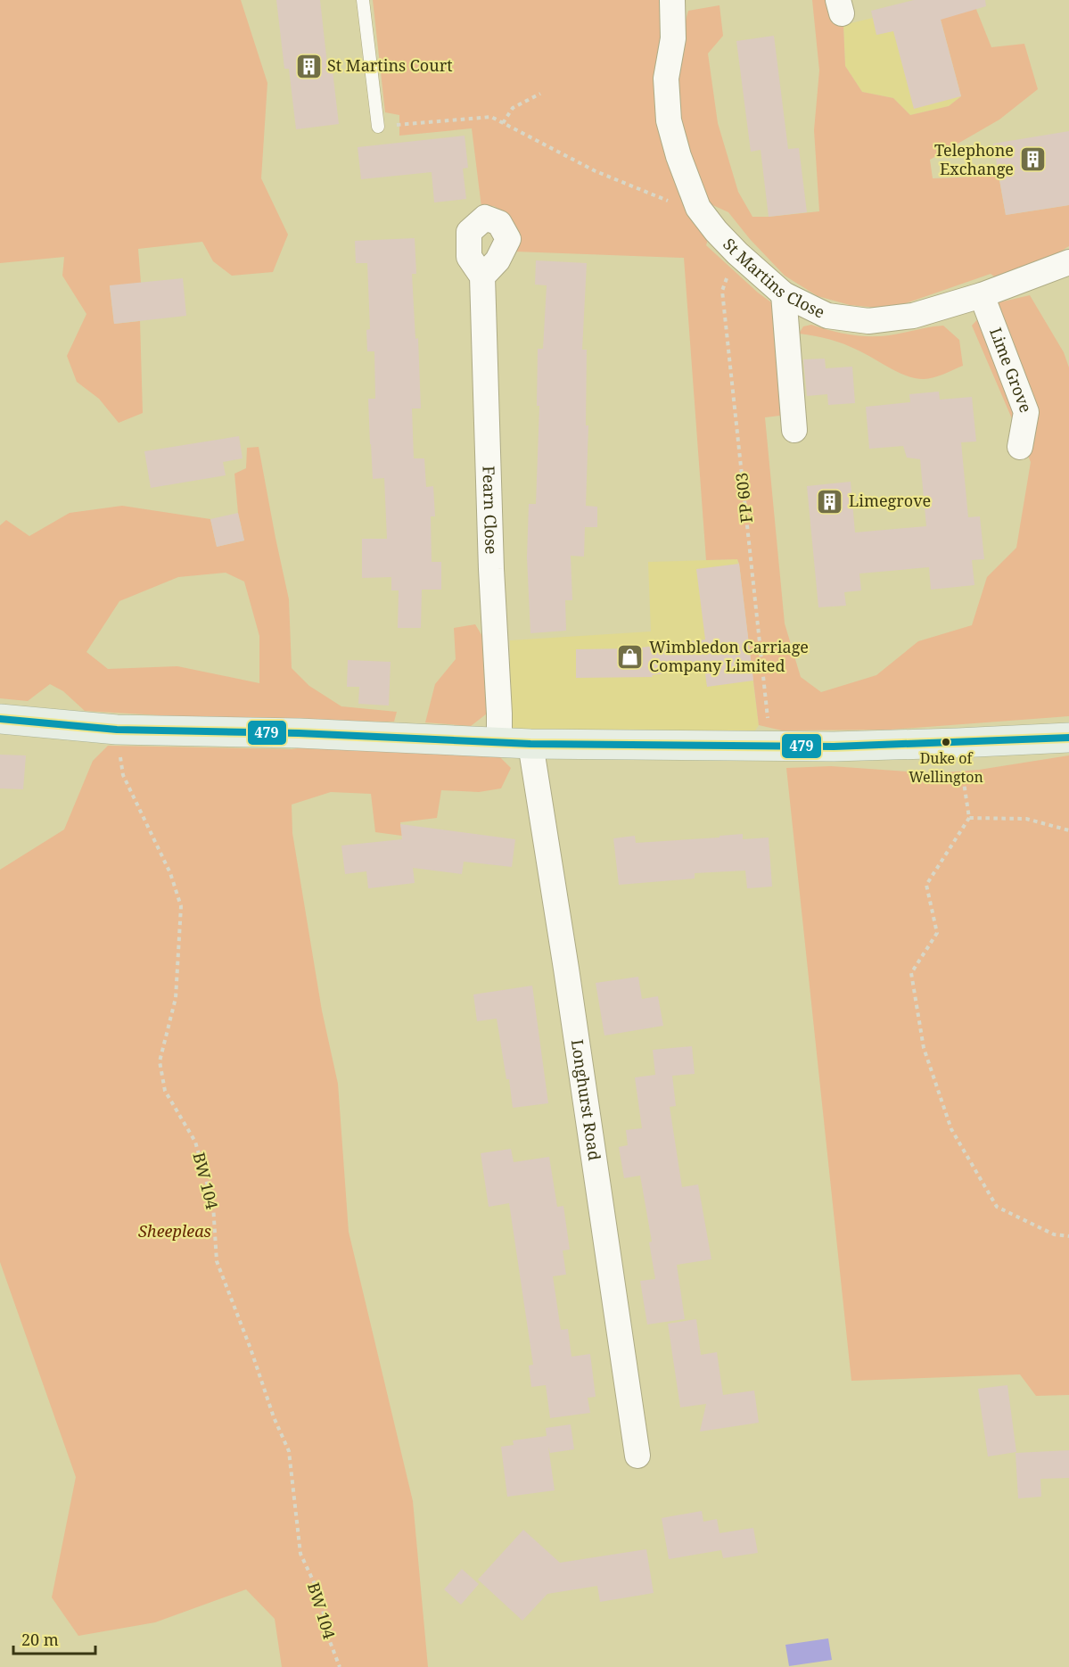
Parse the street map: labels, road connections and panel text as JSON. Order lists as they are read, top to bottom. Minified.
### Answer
{"streets":{"street":["St Martins Close","Lime Grove","Fearn Close","Longhurst Road"],"path":["FP 603","BW 104"]},"crossings":[["St Martins Close","Lime Grove"],["St Martins Close","FP 603"]],"parks":["Sheepleas"],"places":{"building":["St Martins Court","Telephone Exchange","Limegrove"],"shop":["Wimbledon Carriage Company Limited"],"other":["Duke of Wellington"]},"lines":["transit line 479"],"scale_bar":"20 m"}
